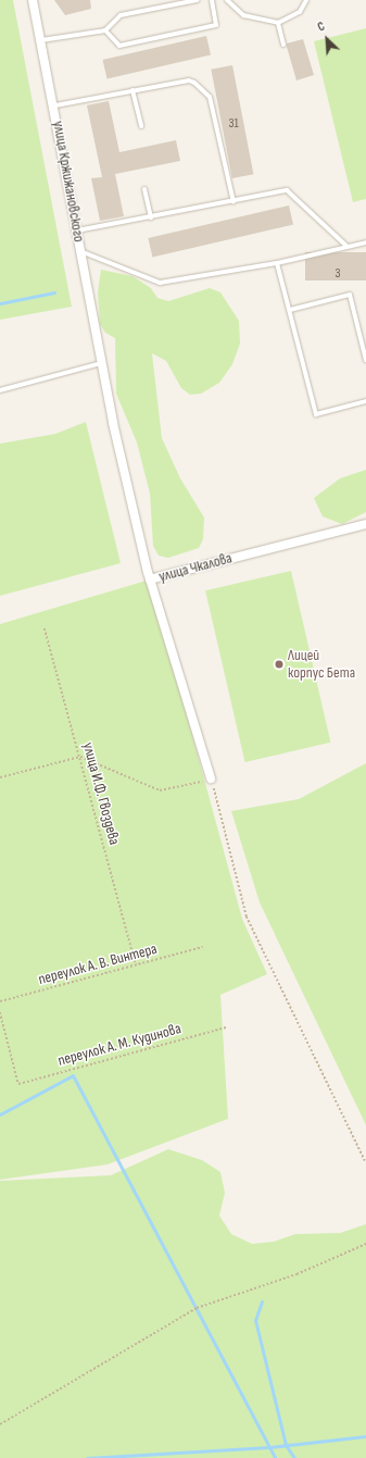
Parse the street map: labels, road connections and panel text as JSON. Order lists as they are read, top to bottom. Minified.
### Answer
{"streets":{"street":["улица Кржижановского","улица Чкалова"],"path":["улица И.Ф. Гвоздева","переулок А. В. Винтера","переулок А. М. Кудинова"]},"crossings":[["улица Кржижановского","улица Чкалова"],["улица И.Ф. Гвоздева","переулок А. В. Винтера"]],"places":["Лицей корпус Бета"],"house_numbers":["31","3"],"north":"top left"}
